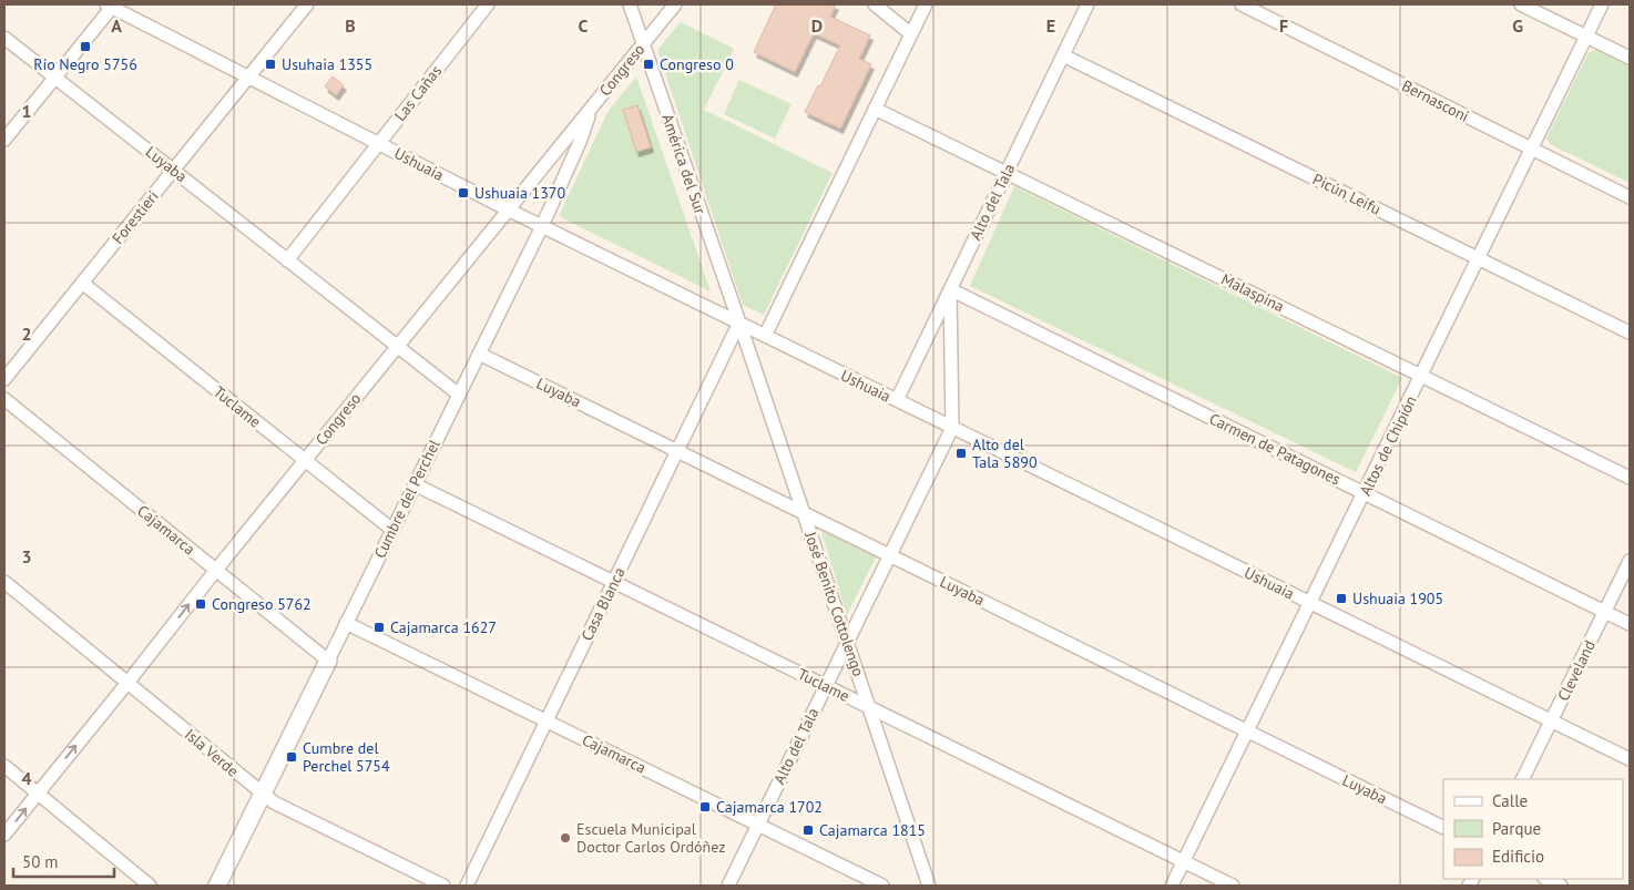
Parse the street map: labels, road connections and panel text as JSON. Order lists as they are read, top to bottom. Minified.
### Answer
{"streets":{"main road":["Cumbre del Perchel"],"street":["Congreso","Las Cañas","Bernasconi","Luyaba","Ushuaia","América del Sur","Picún Leifu","Alto del Tala","Forestieri","Malaspina","Tuclame","Altos de Chipión","Carmen de Patagones","Cajamarca","Casa Blanca","José Benito Cottolengo","Cleveland","Isla Verde"]},"crossings":[["Congreso","Luyaba"],["Congreso","Ushuaia"],["Congreso","América del Sur"],["Congreso","Tuclame"],["Congreso","Cumbre del Perchel"],["Congreso","Cajamarca"],["Congreso","Isla Verde"],["Las Cañas","Luyaba"],["Las Cañas","Ushuaia"],["Bernasconi","Altos de Chipión"],["Luyaba","Alto del Tala"],["Luyaba","Forestieri"],["Luyaba","Altos de Chipión"],["Luyaba","Cumbre del Perchel"],["Luyaba","Casa Blanca"],["Luyaba","José Benito Cottolengo"],["Ushuaia","América del Sur"],["Ushuaia","Alto del Tala"],["Ushuaia","Forestieri"],["Ushuaia","Altos de Chipión"],["Ushuaia","Cumbre del Perchel"],["Ushuaia","Casa Blanca"],["Ushuaia","José Benito Cottolengo"],["Ushuaia","Cleveland"],["América del Sur","Casa Blanca"],["América del Sur","José Benito Cottolengo"],["Picún Leifu","Alto del Tala"],["Picún Leifu","Altos de Chipión"],["Alto del Tala","Malaspina"],["Alto del Tala","Tuclame"],["Alto del Tala","Carmen de Patagones"],["Alto del Tala","Cajamarca"],["Alto del Tala","José Benito Cottolengo"],["Forestieri","Tuclame"],["Malaspina","Altos de Chipión"],["Tuclame","Altos de Chipión"],["Tuclame","Cumbre del Perchel"],["Tuclame","Casa Blanca"],["Tuclame","José Benito Cottolengo"],["Altos de Chipión","Carmen de Patagones"],["Carmen de Patagones","Cleveland"],["Cumbre del Perchel","Cajamarca"],["Cumbre del Perchel","Isla Verde"],["Cajamarca","Casa Blanca"],["Casa Blanca","José Benito Cottolengo"]],"places":{"transit":["Río Negro 5756","Usuhaia 1355","Congreso 0","Ushuaia 1370","Alto del Tala 5890","Ushuaia 1905","Congreso 5762","Cajamarca 1627","Cumbre del Perchel 5754","Cajamarca 1702","Cajamarca 1815"],"other":["Escuela Municipal Doctor Carlos Ordóñez"]},"legend":["Calle","Parque","Edificio"],"scale_bar":"50 m","grid":{"columns":["A","B","C","D","E","F","G"],"rows":["1","2","3","4"]}}
